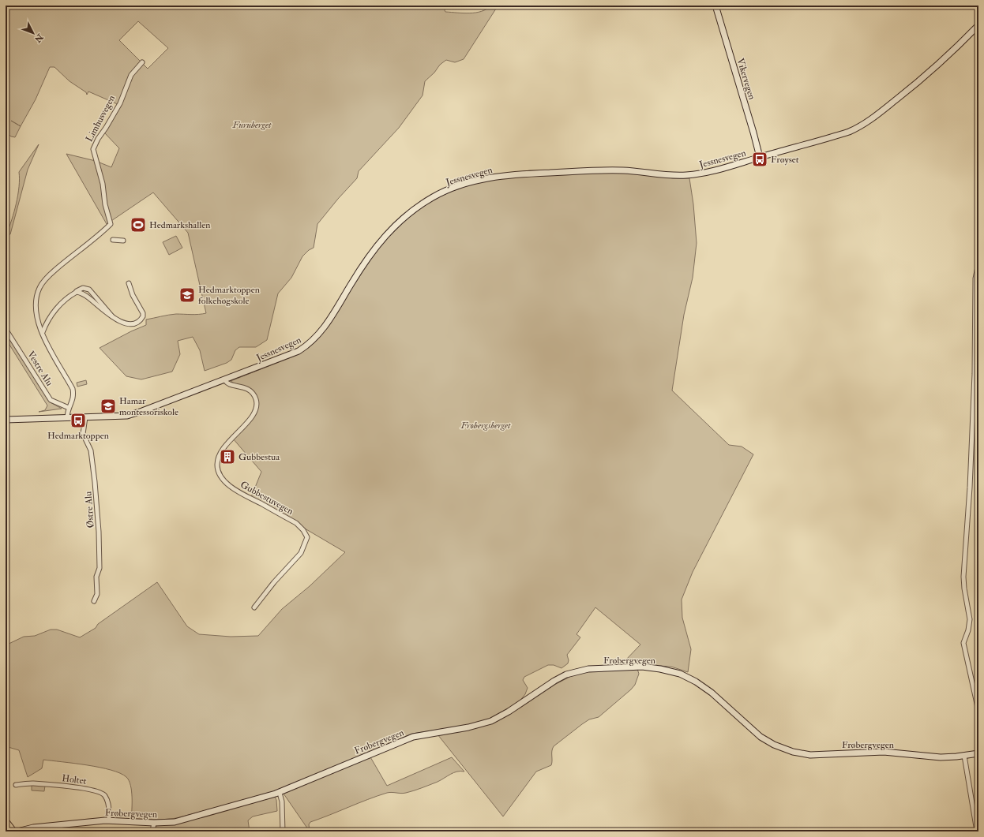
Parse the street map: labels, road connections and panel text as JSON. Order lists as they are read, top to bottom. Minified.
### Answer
{"streets":{"main road":["Vikervegen","Jessnesvegen","Frøbergvegen"],"street":["Limhusvegen","Vestre Alu","Gubbestuvegen","Østre Alu","Holtet"]},"crossings":[["Vikervegen","Jessnesvegen"],["Jessnesvegen","Gubbestuvegen"],["Jessnesvegen","Østre Alu"],["Frøbergvegen","Holtet"]],"parks":["Furuberget","Frøbergsberget"],"places":{"bus stop":["Frøyset","Hedmarktoppen"],"sports":["Hedmarkshallen"],"school or university":["Hedmarktoppen folkehøgskole","Hamar montessoriskole"],"building":["Gubbestua"]},"north":"bottom right"}
